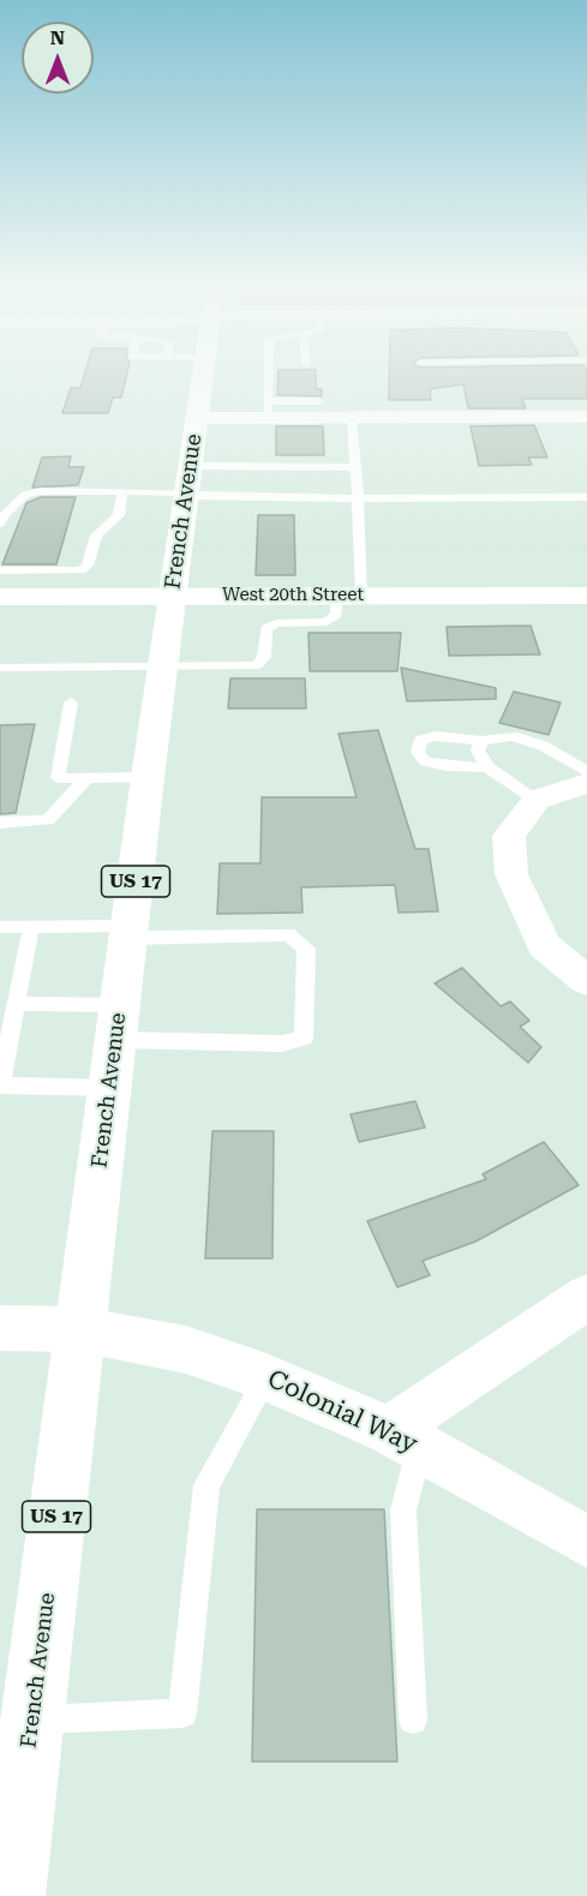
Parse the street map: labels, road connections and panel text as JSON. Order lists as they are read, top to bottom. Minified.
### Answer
{"streets":{"main road":["French Avenue","West 20th Street","US 17"],"street":["Colonial Way"]},"crossings":[["French Avenue","West 20th Street"],["French Avenue","Colonial Way"]],"north":"top"}
